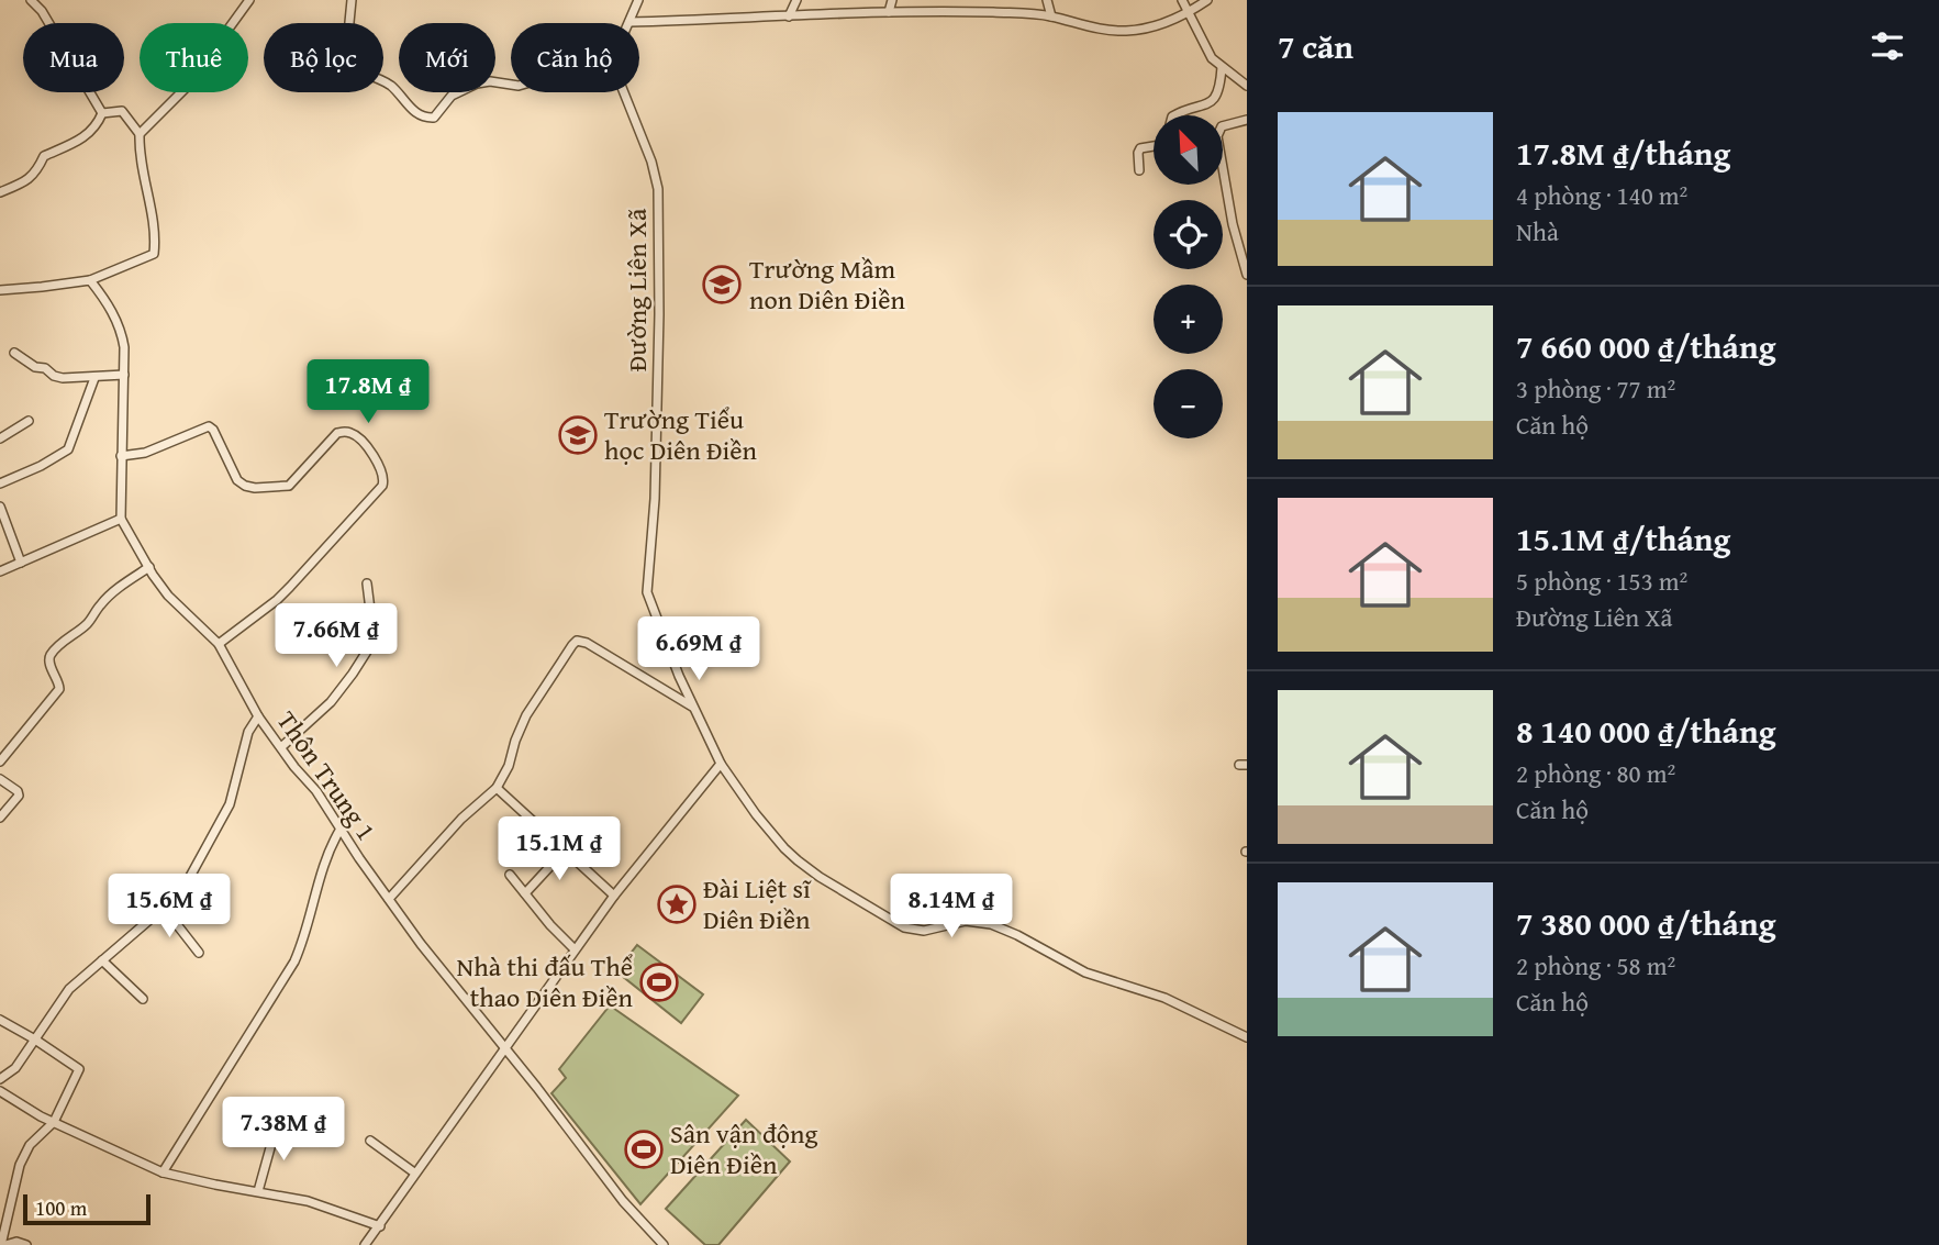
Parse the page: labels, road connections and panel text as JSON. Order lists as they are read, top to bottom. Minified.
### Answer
{"streets":{"street":["Đường Liên Xã","Thôn Trung 1"]},"places":{"school or university":["Trường Mầm non Diên Điền","Trường Tiểu học Diên Điền"],"place":["Đài Liệt sĩ Diên Điền"],"sports":["Nhà thi đấu Thể thao Diên Điền","Sân vận động Diên Điền"]},"scale_bar":"100 m","north":"top left","page":{"heading":"7 căn","chip":["Mua","Thuê","Bộ lọc","Mới","Căn hộ"],"list":[{"name":"17.8M ₫/tháng","note":"4 phòng · 140 m² · Nhà"},{"name":"7 660 000 ₫/tháng","note":"3 phòng · 77 m² · Căn hộ"},{"name":"15.1M ₫/tháng","note":"5 phòng · 153 m² · Đường Liên Xã"},{"name":"8 140 000 ₫/tháng","note":"2 phòng · 80 m² · Căn hộ"},{"name":"7 380 000 ₫/tháng","note":"2 phòng · 58 m² · Căn hộ"}],"map_buttons":["+","−"],"price":["17.8M ₫","7.66M ₫","6.69M ₫","15.1M ₫","15.6M ₫","8.14M ₫","7.38M ₫"],"scale":"100 m"}}
